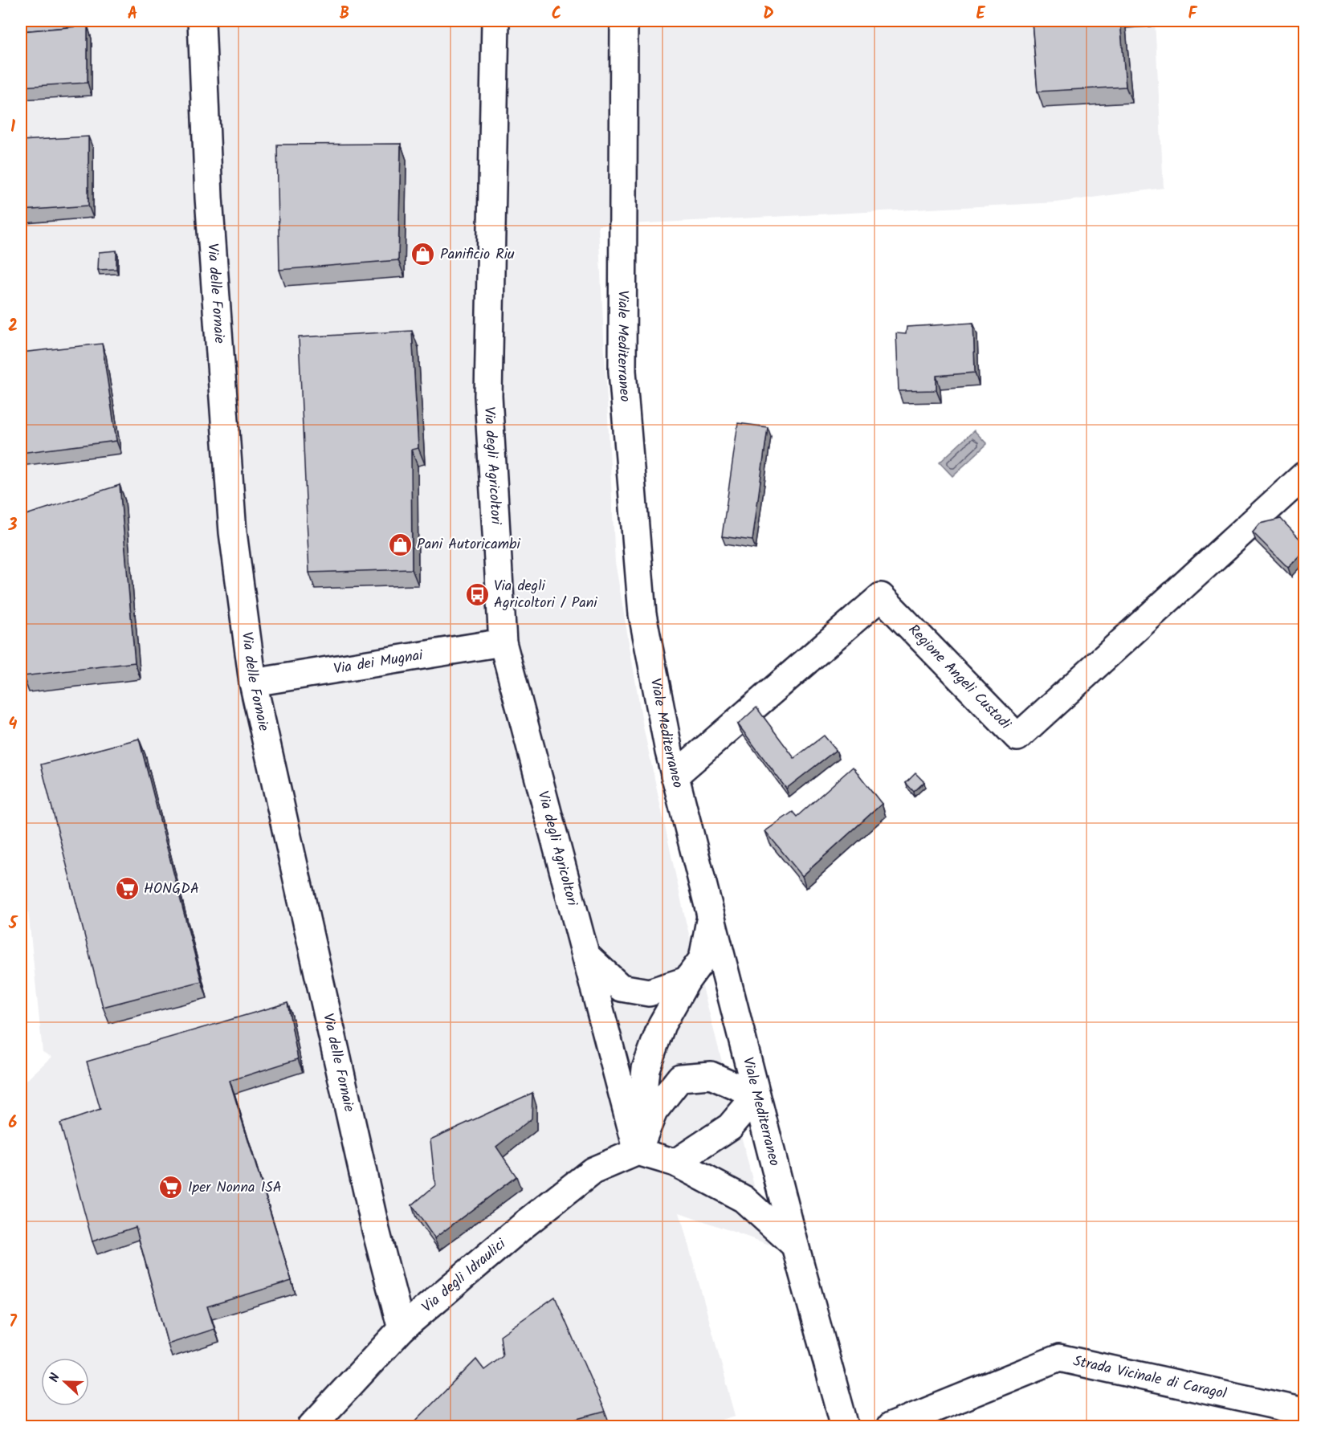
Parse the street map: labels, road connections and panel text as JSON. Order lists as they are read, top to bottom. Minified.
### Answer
{"streets":{"street":["Via delle Fornaie","Viale Mediterraneo","Via degli Agricoltori","Via dei Mugnai","Regione Angeli Custodi","Via degli Idraulici","Strada Vicinale di Caragol"]},"crossings":[["Via delle Fornaie","Via dei Mugnai"],["Via delle Fornaie","Via degli Idraulici"],["Viale Mediterraneo","Regione Angeli Custodi"],["Via degli Agricoltori","Via dei Mugnai"],["Via degli Agricoltori","Via degli Idraulici"]],"places":{"shop":["Panificio Riu","Pani Autoricambi"],"bus stop":["Via degli Agricoltori / Pani"],"supermarket":["HONGDA","Iper Nonna ISA"]},"north":"left","grid":{"columns":["A","B","C","D","E","F"],"rows":["1","2","3","4","5","6","7"]}}
